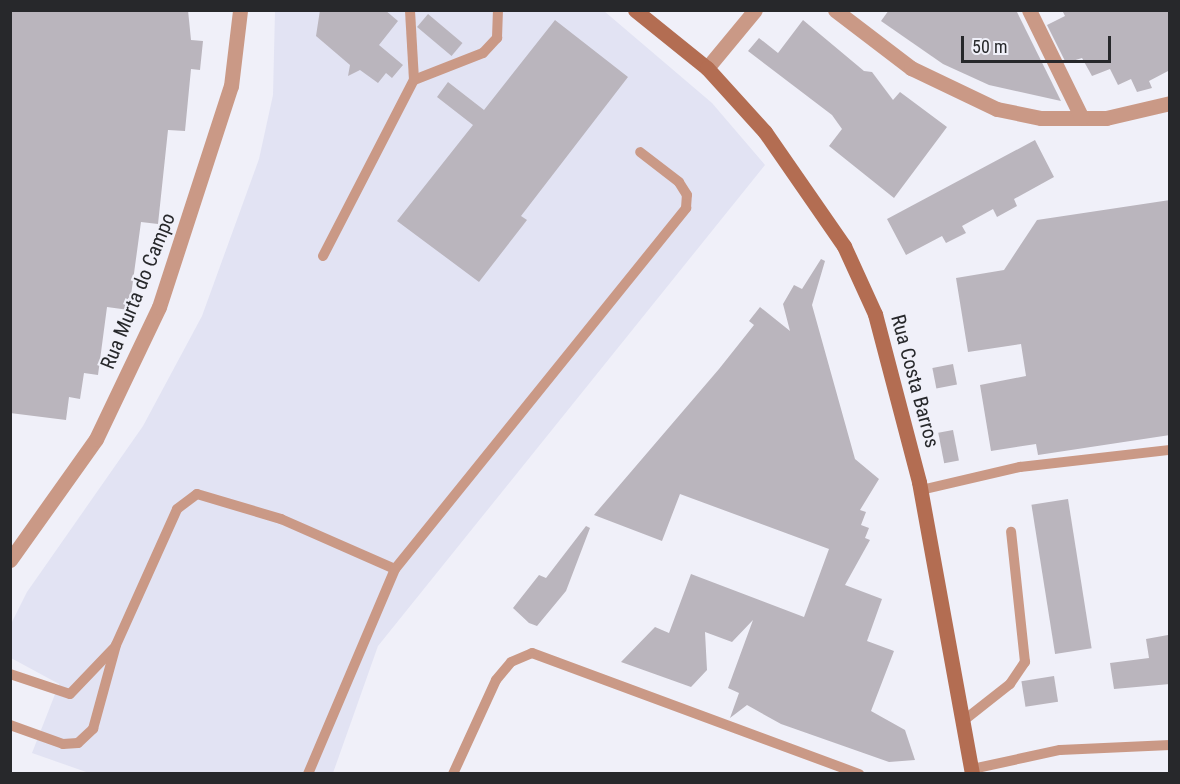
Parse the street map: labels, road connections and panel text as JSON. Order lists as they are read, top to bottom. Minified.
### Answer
{"streets":{"main road":["Rua Costa Barros"],"street":["Rua Murta do Campo"]},"scale_bar":"50 m"}
